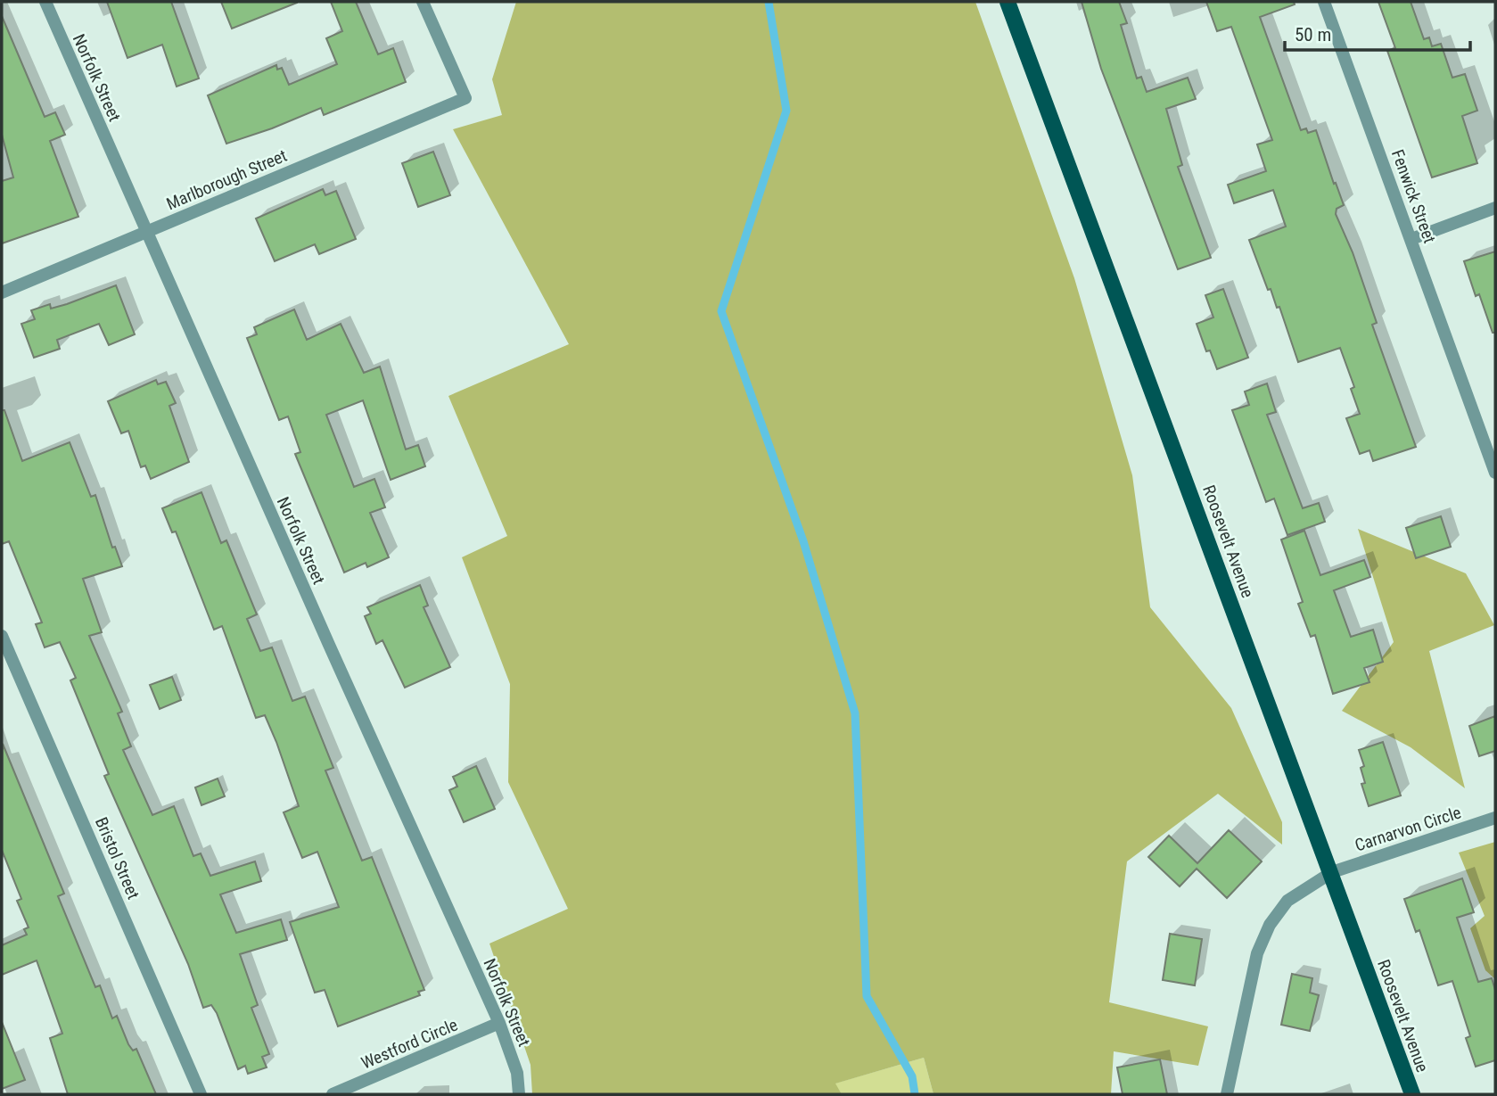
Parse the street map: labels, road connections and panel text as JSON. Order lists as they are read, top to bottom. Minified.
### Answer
{"streets":{"main road":["Roosevelt Avenue"],"street":["Norfolk Street","Marlborough Street","Fenwick Street","Carnarvon Circle","Bristol Street","Westford Circle"]},"crossings":[["Norfolk Street","Marlborough Street"],["Norfolk Street","Westford Circle"],["Roosevelt Avenue","Carnarvon Circle"]],"scale_bar":"50 m"}
